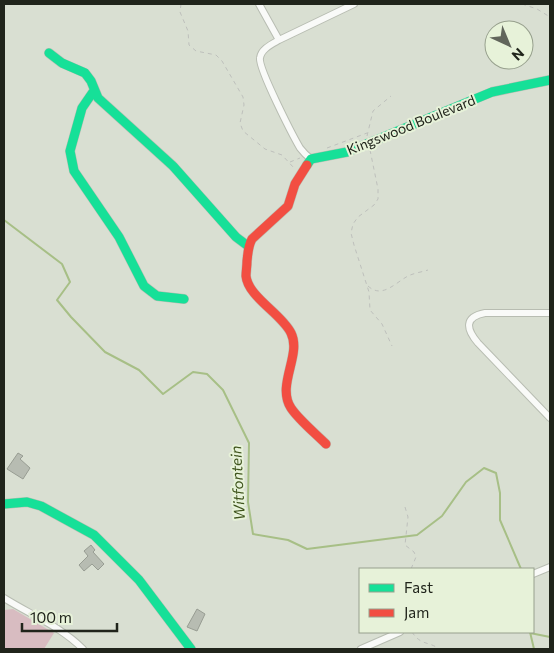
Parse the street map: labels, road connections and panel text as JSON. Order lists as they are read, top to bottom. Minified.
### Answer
{"streets":{"street":["Kingswood Boulevard"]},"water":["Witfontein"],"legend":["Fast","Jam"],"scale_bar":"100 m","north":"bottom right"}
